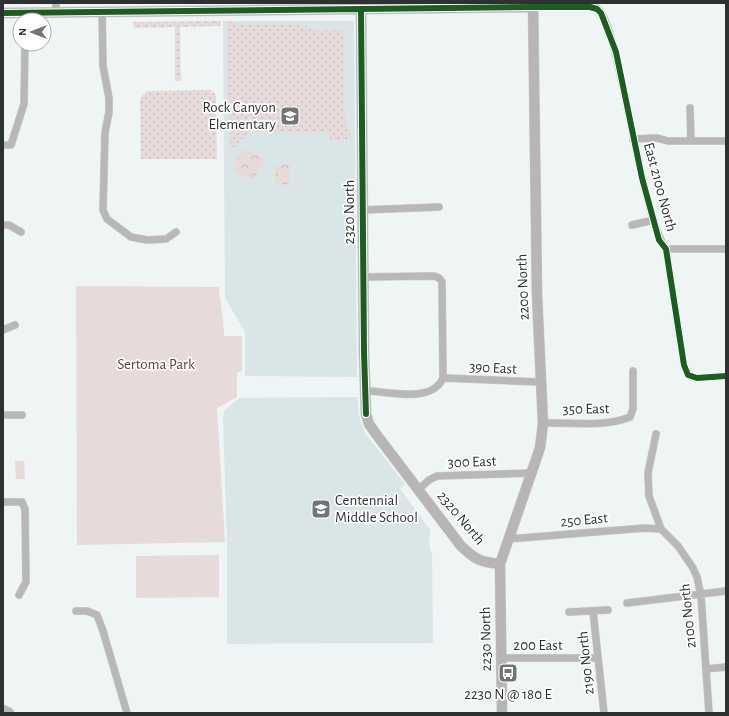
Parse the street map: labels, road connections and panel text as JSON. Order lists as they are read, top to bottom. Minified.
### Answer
{"streets":{"street":["East 2100 North","2320 North","2200 North","390 East","350 East","300 East","250 East","2100 North","2230 North","200 East","2190 North"]},"crossings":[["East 2100 North","2200 North"],["2320 North","2200 North"],["2320 North","300 East"],["2320 North","2230 North"],["2200 North","390 East"],["2200 North","350 East"],["2200 North","300 East"],["2200 North","250 East"],["2200 North","2230 North"],["250 East","2100 North"],["2230 North","200 East"],["200 East","2190 North"]],"parks":["Sertoma Park"],"places":{"school or university":["Rock Canyon Elementary","Centennial Middle School"],"bus stop":["2230 N @ 180 E"]},"north":"left"}
